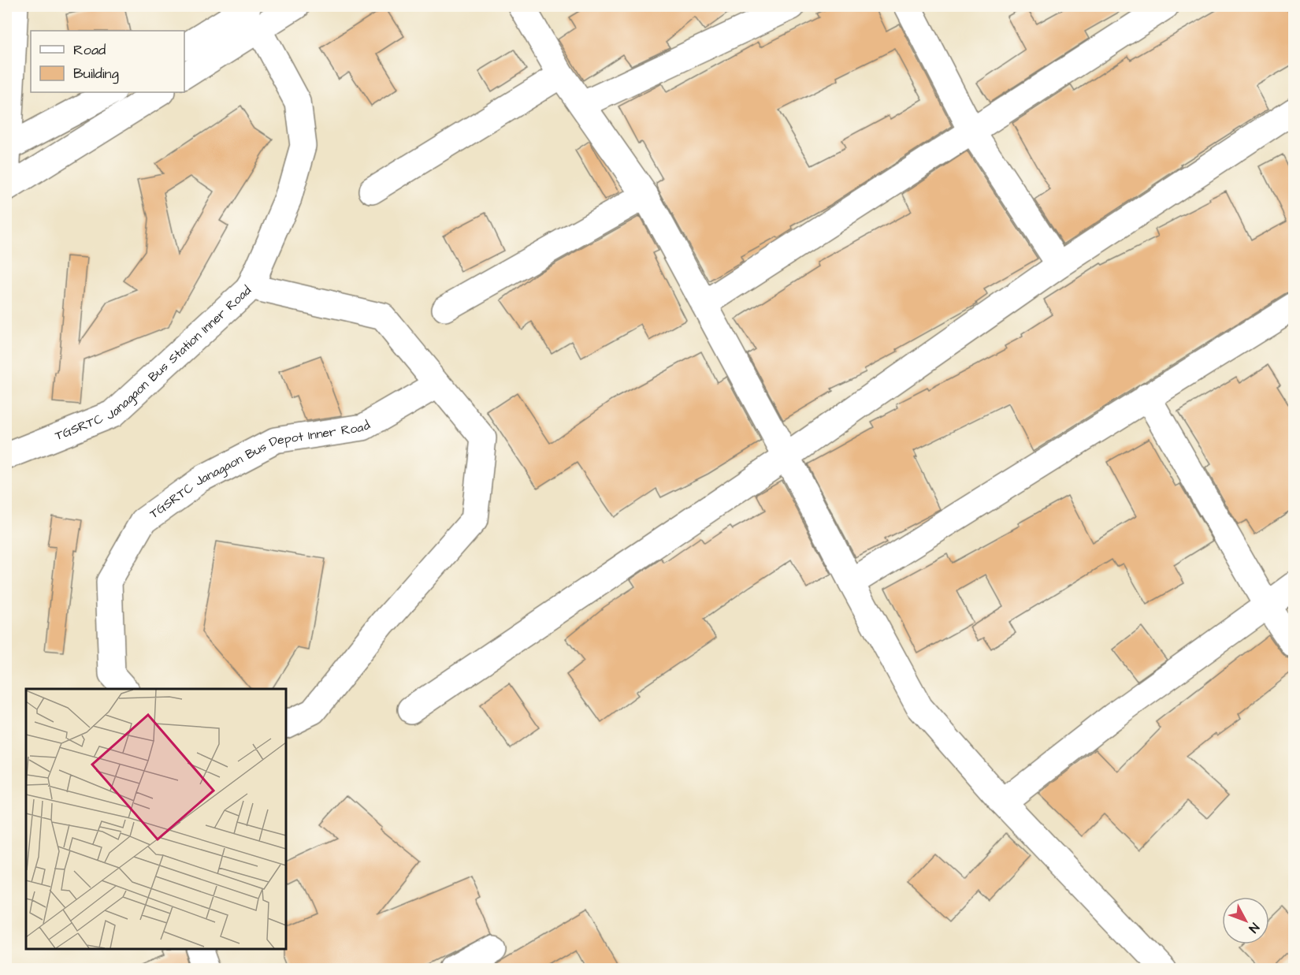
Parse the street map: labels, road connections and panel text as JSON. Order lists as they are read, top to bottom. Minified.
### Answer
{"streets":{"main road":["TGSRTC Janagaon Bus Station Inner Road","TGSRTC Janagaon Bus Depot Inner Road"]},"legend":["Road","Building"],"north":"bottom right"}
